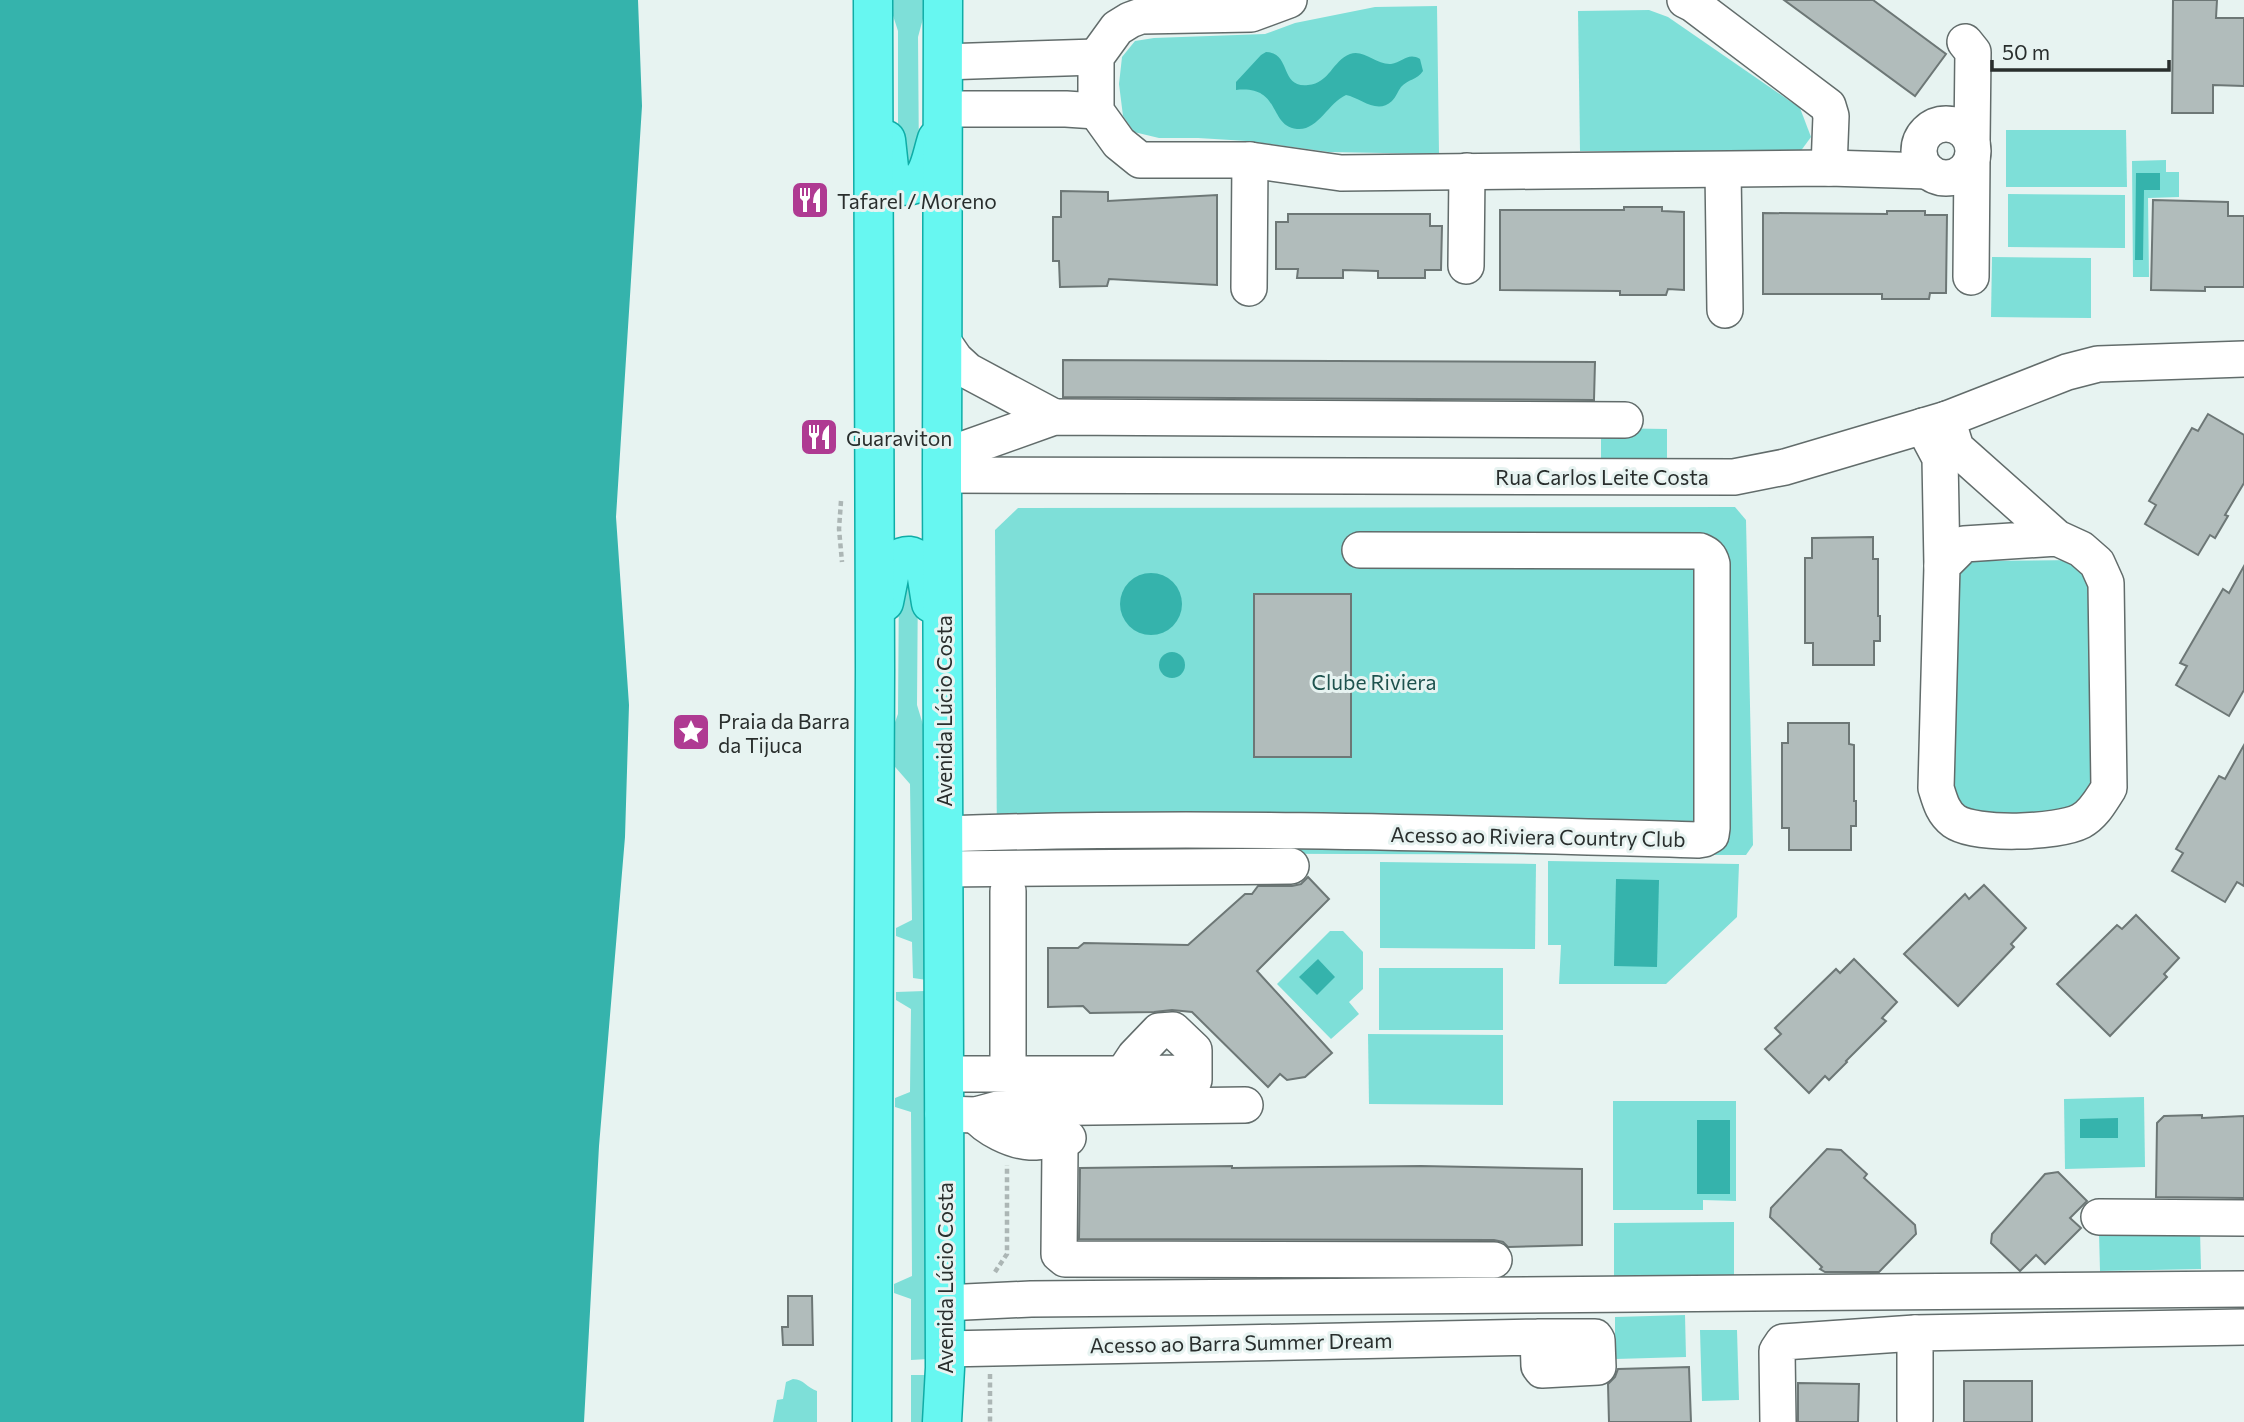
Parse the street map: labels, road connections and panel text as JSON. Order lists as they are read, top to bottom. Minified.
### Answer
{"streets":{"main road":["Avenida Lúcio Costa"],"street":["Rua Carlos Leite Costa","Acesso ao Riviera Country Club","Acesso ao Barra Summer Dream"]},"crossings":[["Rua Carlos Leite Costa","Avenida Lúcio Costa"],["Avenida Lúcio Costa","Acesso ao Riviera Country Club"],["Avenida Lúcio Costa","Acesso ao Barra Summer Dream"]],"parks":["Clube Riviera"],"places":{"restaurant":["Tafarel / Moreno","Guaraviton"],"place":["Praia da Barra da Tijuca"]},"scale_bar":"50 m"}
